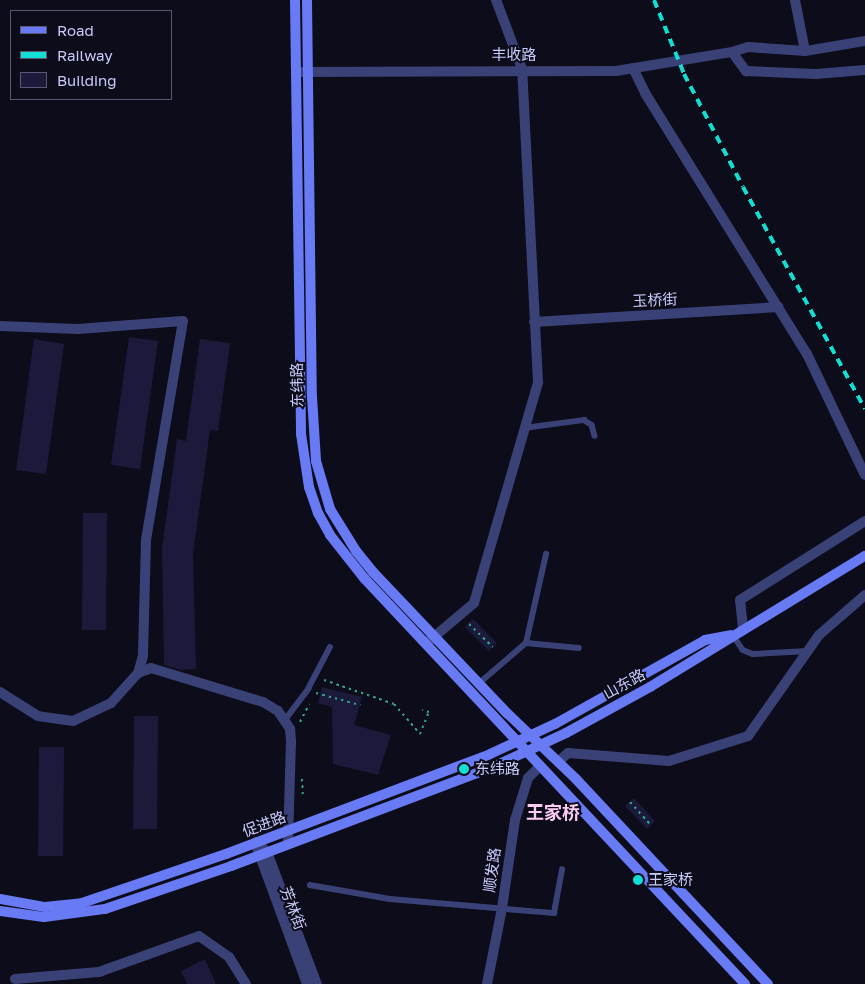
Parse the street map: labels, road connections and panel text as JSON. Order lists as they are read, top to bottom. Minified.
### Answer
{"streets":{"main road":["东纬路","山东路","促进路"],"street":["丰收路","玉桥街","顺发路","芳林街"]},"crossings":[["丰收路","东纬路"],["东纬路","山东路"],["东纬路","促进路"],["东纬路","顺发路"],["山东路","促进路"],["促进路","芳林街"]],"districts":["王家桥"],"places":["东纬路","王家桥"],"legend":["Road","Railway","Building"]}
